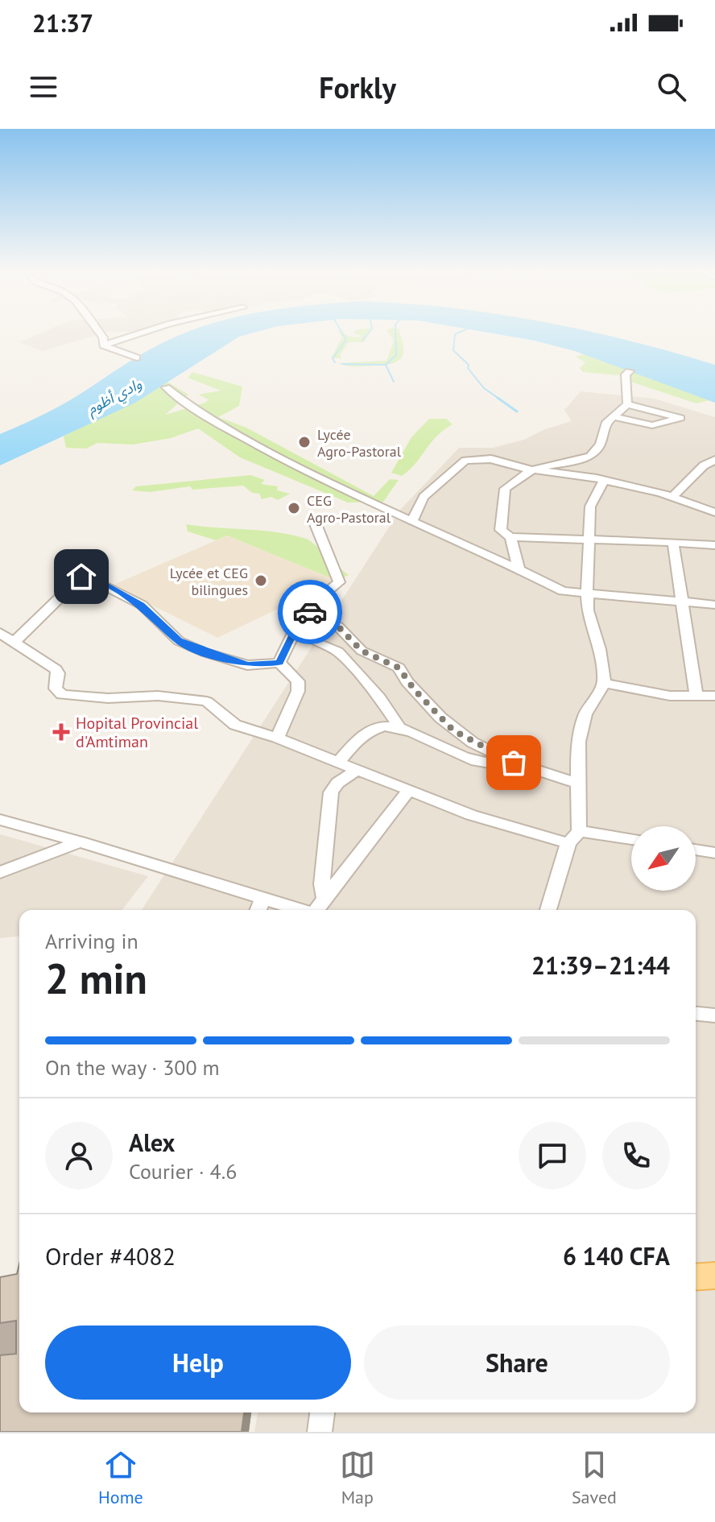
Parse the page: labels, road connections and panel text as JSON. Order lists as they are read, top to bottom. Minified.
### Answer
{"water":["وادي أظوم"],"places":{"other":["Lycée Agro-Pastoral","CEG Agro-Pastoral","Lycée et CEG bilingues"],"health":["Hopital Provincial d'Amtiman"]},"north":"bottom left","page":{"status":"21:37","header":"Forkly","heading":["2 min","Arriving in","21:39–21:44"],"panel":["Alex","Courier · 4.6","Order #4082","6 140 CFA"],"bar":"On the way · 300 m","buttons":["Help","Share"],"tabs":["Home","Map","Saved"]}}
